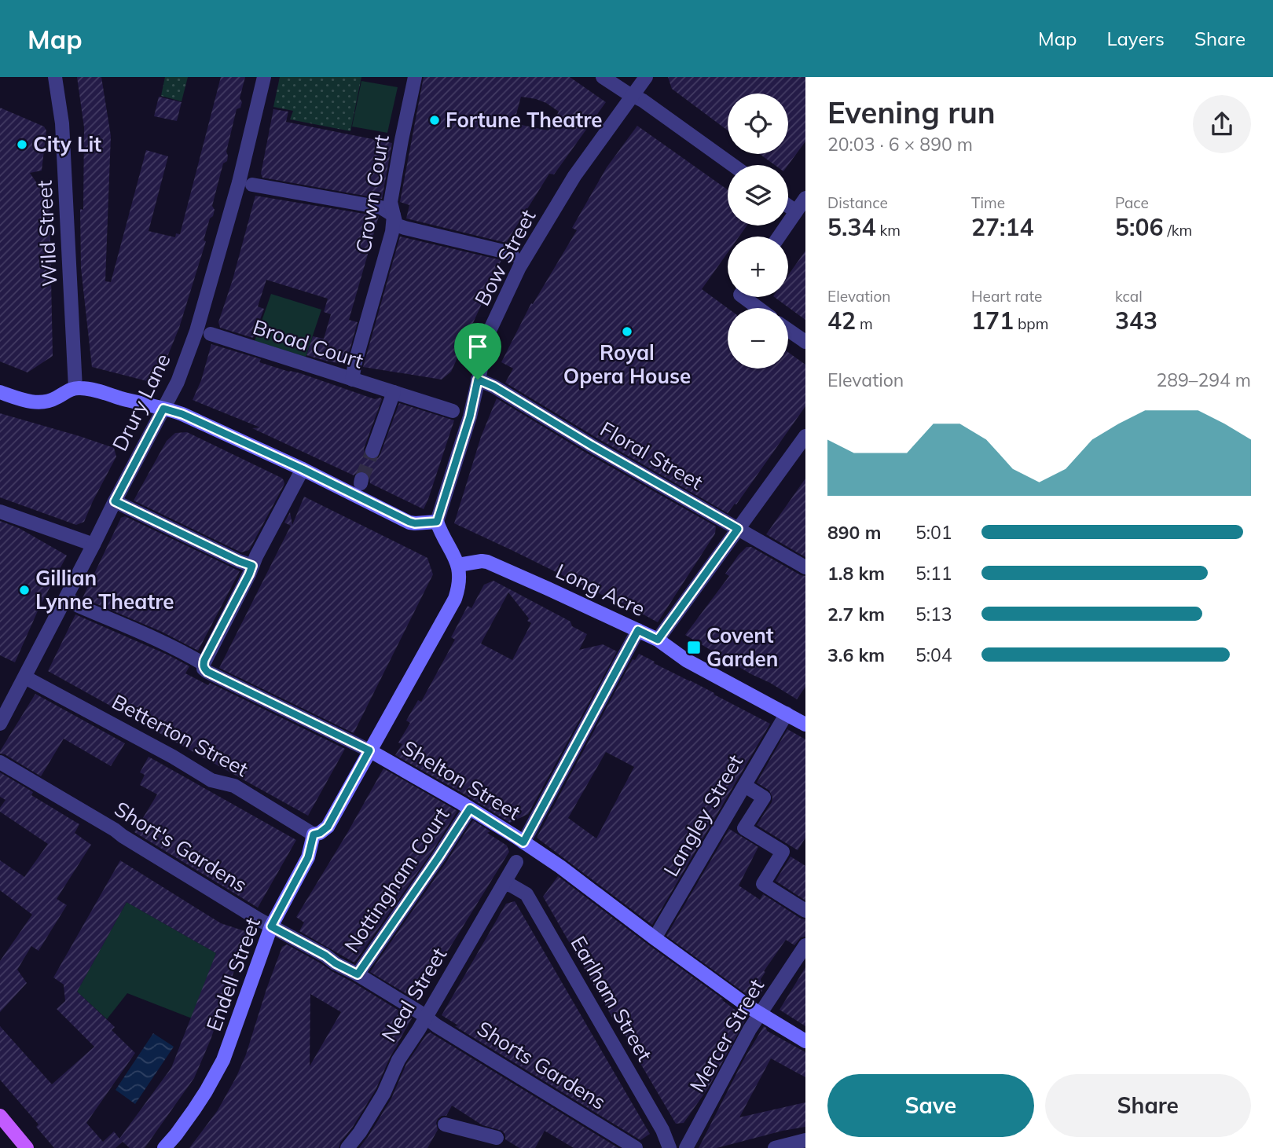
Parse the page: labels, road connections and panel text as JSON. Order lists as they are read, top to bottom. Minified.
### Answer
{"streets":{"main road":["Long Acre","Shelton Street","Endell Street"],"street":["Crown Court","Wild Street","Bow Street","Broad Court","Drury Lane","Floral Street","Betterton Street","Langley Street","Short's Gardens","Nottingham Court","Neal Street","Earlham Street","Mercer Street","Shorts Gardens"]},"crossings":[["Crown Court","Broad Court"],["Bow Street","Floral Street"],["Drury Lane","Betterton Street"],["Long Acre","Langley Street"],["Betterton Street","Endell Street"],["Shelton Street","Langley Street"],["Shelton Street","Nottingham Court"],["Shelton Street","Mercer Street"],["Short's Gardens","Nottingham Court"],["Short's Gardens","Endell Street"],["Short's Gardens","Neal Street"],["Short's Gardens","Shorts Gardens"],["Neal Street","Earlham Street"],["Neal Street","Shorts Gardens"]],"places":{"other":["Fortune Theatre","City Lit","Royal Opera House","Gillian Lynne Theatre"],"transit":["Covent Garden"]},"page":{"header":"Map","nav":["Map","Layers","Share"],"heading":["Evening run","20:03 · 6 × 890 m"],"map_buttons":["+","−"],"stats":[["Distance","5.34 km"],["Time","27:14"],["Pace","5:06 /km"],["Elevation","42 m"],["Heart rate","171 bpm"],["kcal","343"]],"chart":["Elevation","289–294 m"],"list":[{"name":"890 m","note":"5:01"},{"name":"1.8 km","note":"5:11"},{"name":"2.7 km","note":"5:13"},{"name":"3.6 km","note":"5:04"}],"buttons":["Save","Share"]}}
